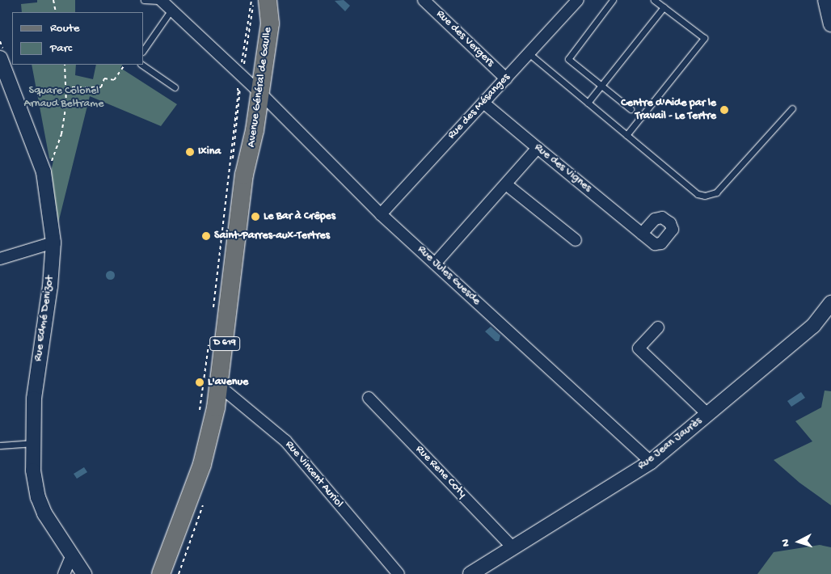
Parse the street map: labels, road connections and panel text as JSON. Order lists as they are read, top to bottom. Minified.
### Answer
{"streets":{"main road":["Avenue Général de Gaulle","D 619"],"street":["Rue des Vergers","Rue des Mésanges","Rue des Vignes","Rue Jules Guesde","Rue Edmé Denizot","Rue Jean Jaurès","Rue Rene Coty","Rue Vincent Auriol"]},"crossings":[["Rue des Vergers","Rue des Mésanges"],["Avenue Général de Gaulle","Rue Jules Guesde"],["Avenue Général de Gaulle","Rue Vincent Auriol"],["Rue des Mésanges","Rue des Vignes"],["Rue des Mésanges","Rue Jules Guesde"],["Rue Jules Guesde","Rue Jean Jaurès"],["Rue Jean Jaurès","Rue Rene Coty"]],"parks":["Square Colonel Arnaud Beltrame"],"places":["Centre d'Aide par le Travail - Le Tertre","Ixina","Le Bar à Crêpes","Saint-Parres-aux-Tertres","L'avenue"],"legend":["Route","Parc"],"north":"left"}
